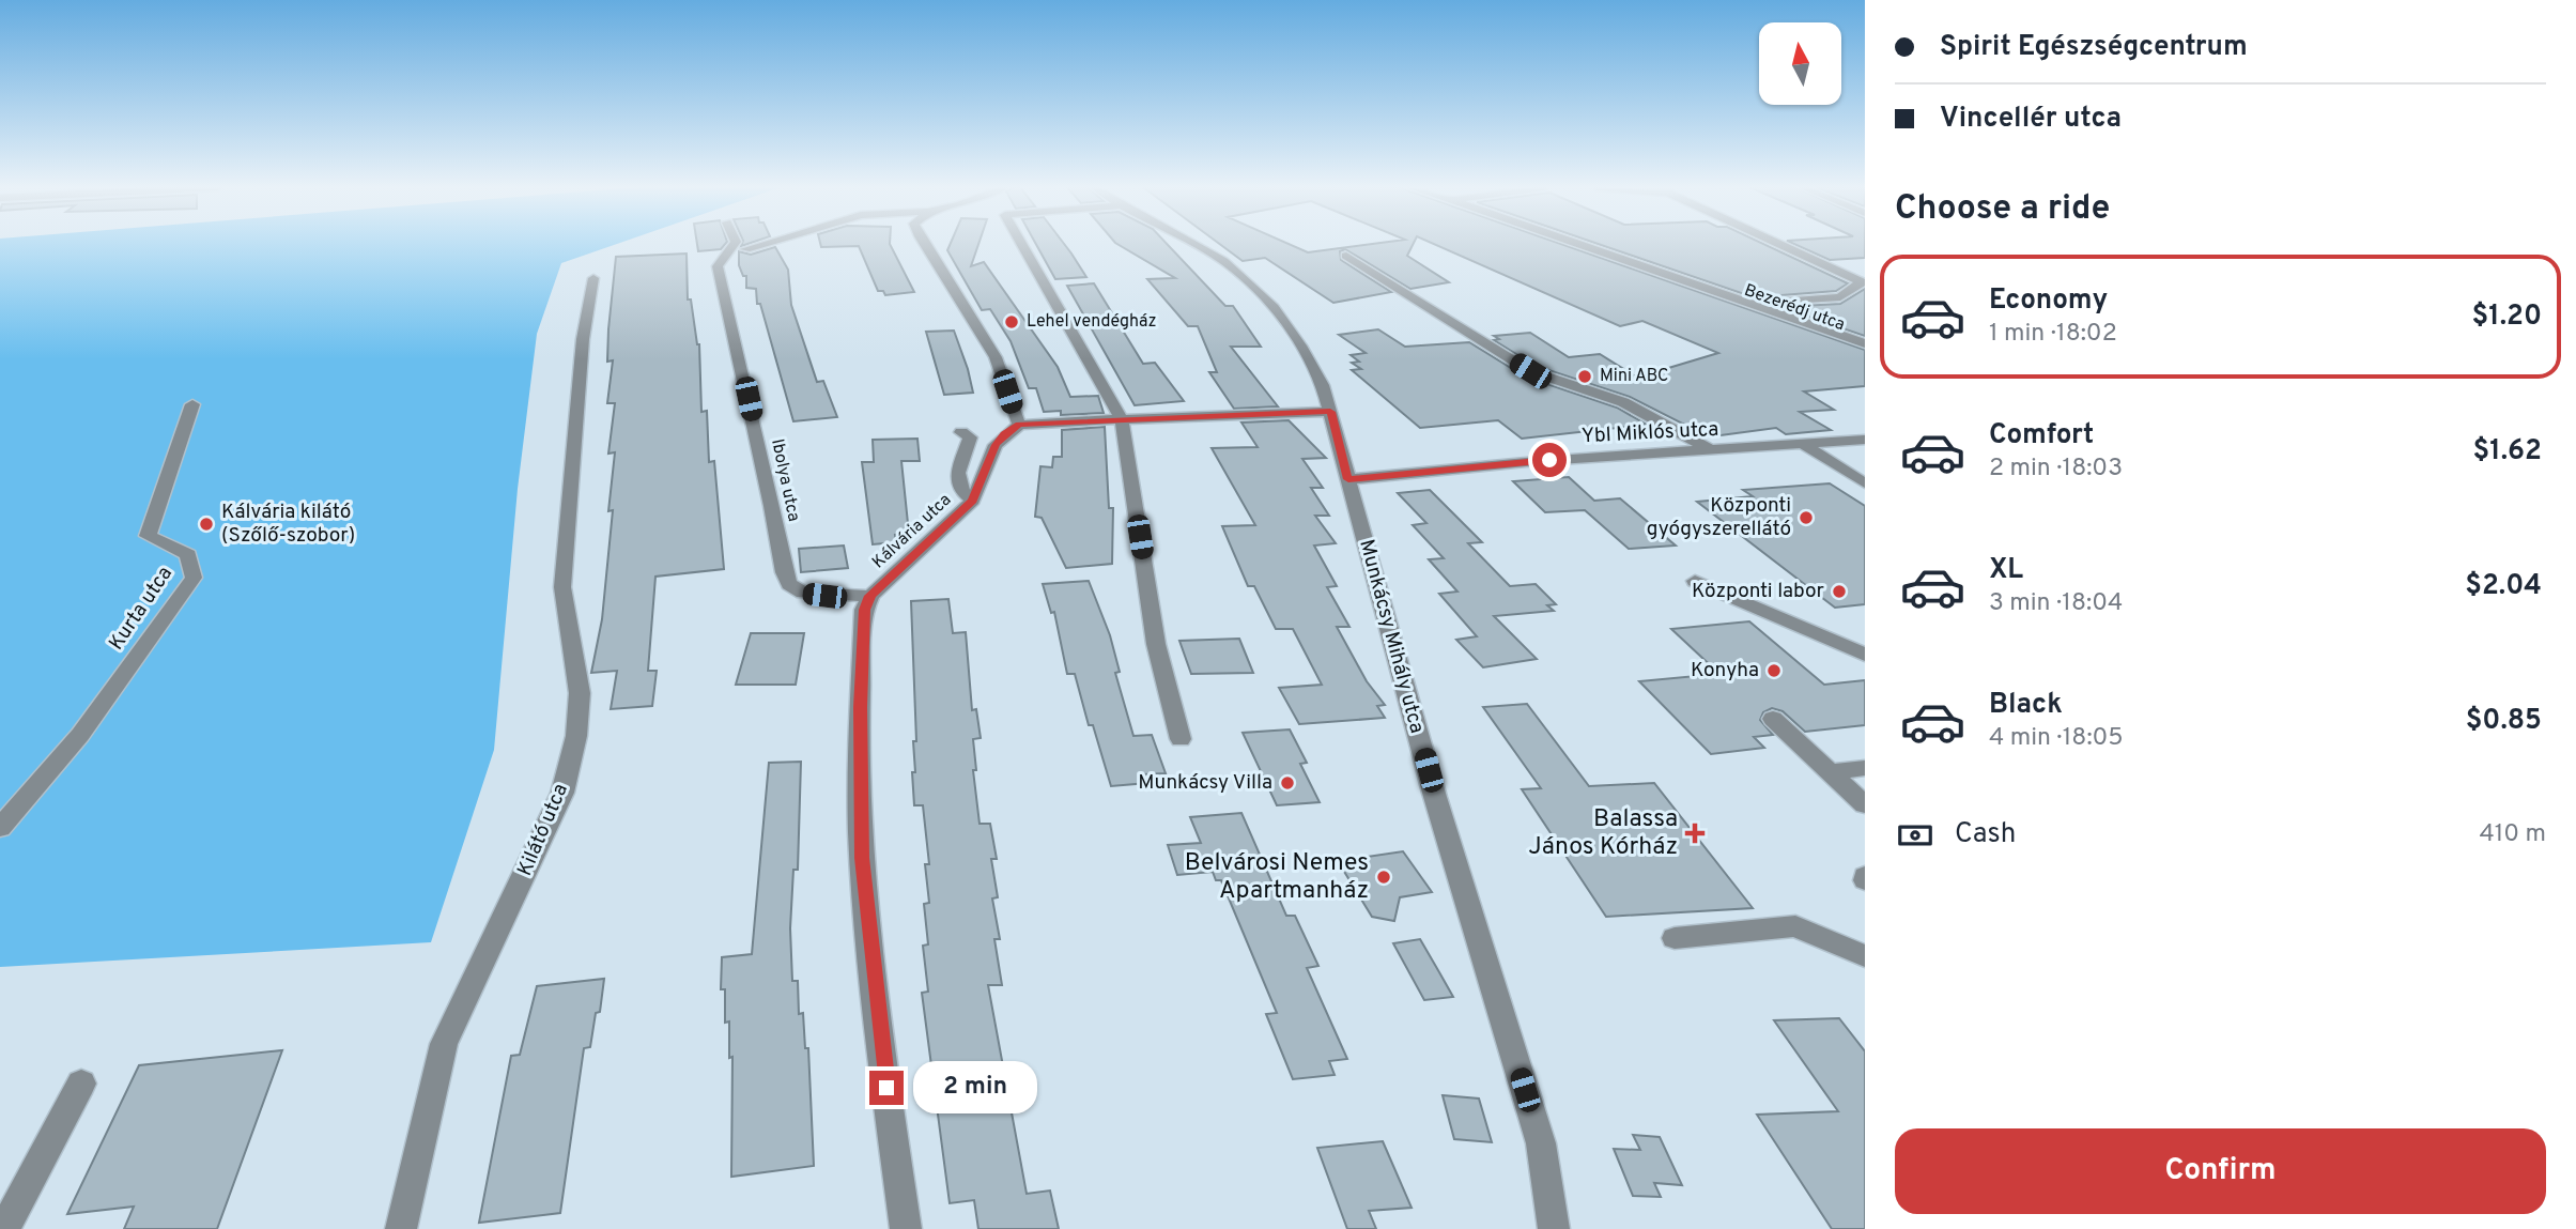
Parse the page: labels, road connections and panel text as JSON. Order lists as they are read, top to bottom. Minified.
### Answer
{"streets":{"street":["Bezerédj utca","Ybl Miklós utca","Ibolya utca","Kálvária utca","Kurta utca","Munkácsy Mihály utca","Kilátó utca"]},"crossings":[["Ybl Miklós utca","Munkácsy Mihály utca"],["Ibolya utca","Kálvária utca"]],"places":{"other":["Lehel vendégház","Mini ABC","Központi gyógyszerellátó","Kálvária kilátó (Szőlő-szobor)","Központi labor","Konyha","Munkácsy Villa","Belvárosi Nemes Apartmanház"],"health":["Balassa János Kórház"]},"north":"top","page":{"banner":["Spirit Egészségcentrum","Vincellér utca"],"heading":"Choose a ride","list":[{"name":"Economy","note":"1 min · 18:02","value":"$1.20"},{"name":"Comfort","note":"2 min · 18:03","value":"$1.62"},{"name":"XL","note":"3 min · 18:04","value":"$2.04"},{"name":"Black","note":"4 min · 18:05","value":"$0.85"}],"pay":["Cash","410 m"],"bubble":"2 min","buttons":"Confirm"}}
